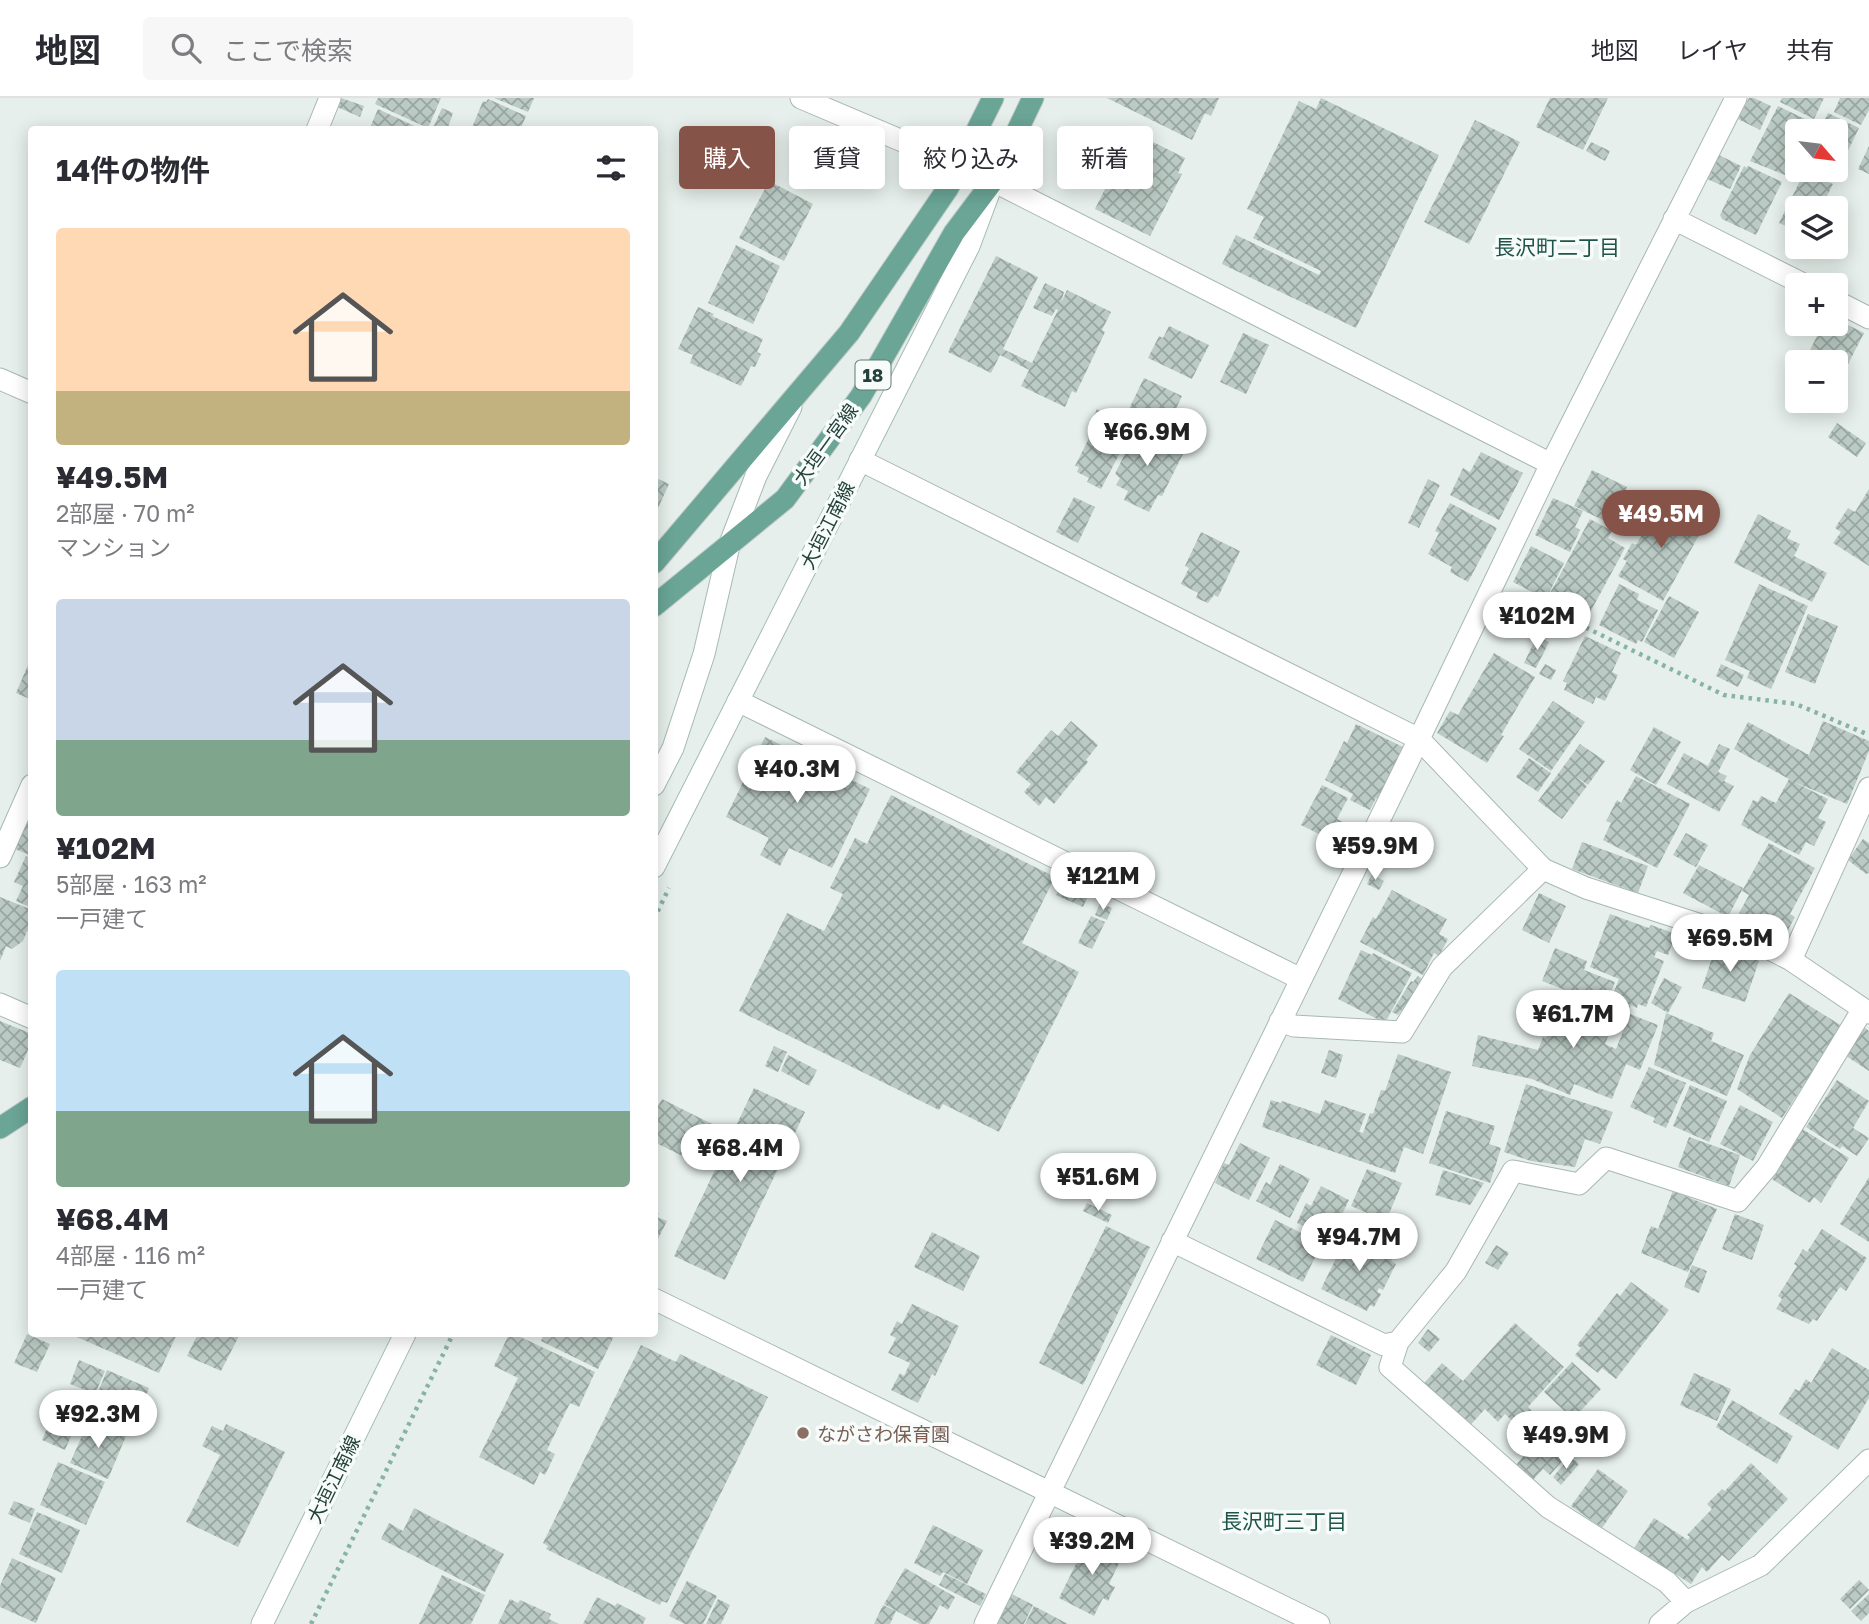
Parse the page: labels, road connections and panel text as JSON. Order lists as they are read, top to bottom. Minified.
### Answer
{"streets":{"main road":["18","大垣一宮線"],"street":["大垣江南線"]},"districts":["長沢町二丁目","長沢町三丁目"],"places":["ながさわ保育園"],"north":"bottom right","page":{"header":"地図","search":"ここで検索","nav":["地図","レイヤ","共有"],"map_buttons":["+","−"],"chip":["購入","賃貸","絞り込み","新着"],"heading":"14件の物件","list":[{"name":"¥49.5M","note":"2部屋 · 70 m² · マンション"},{"name":"¥102M","note":"5部屋 · 163 m² · 一戸建て"},{"name":"¥68.4M","note":"4部屋 · 116 m² · 一戸建て"}],"price":["¥66.9M","¥49.5M","¥102M","¥40.3M","¥59.9M","¥121M","¥69.5M","¥61.7M","¥68.4M","¥51.6M","¥94.7M","¥92.3M","¥49.9M","¥39.2M"]}}
